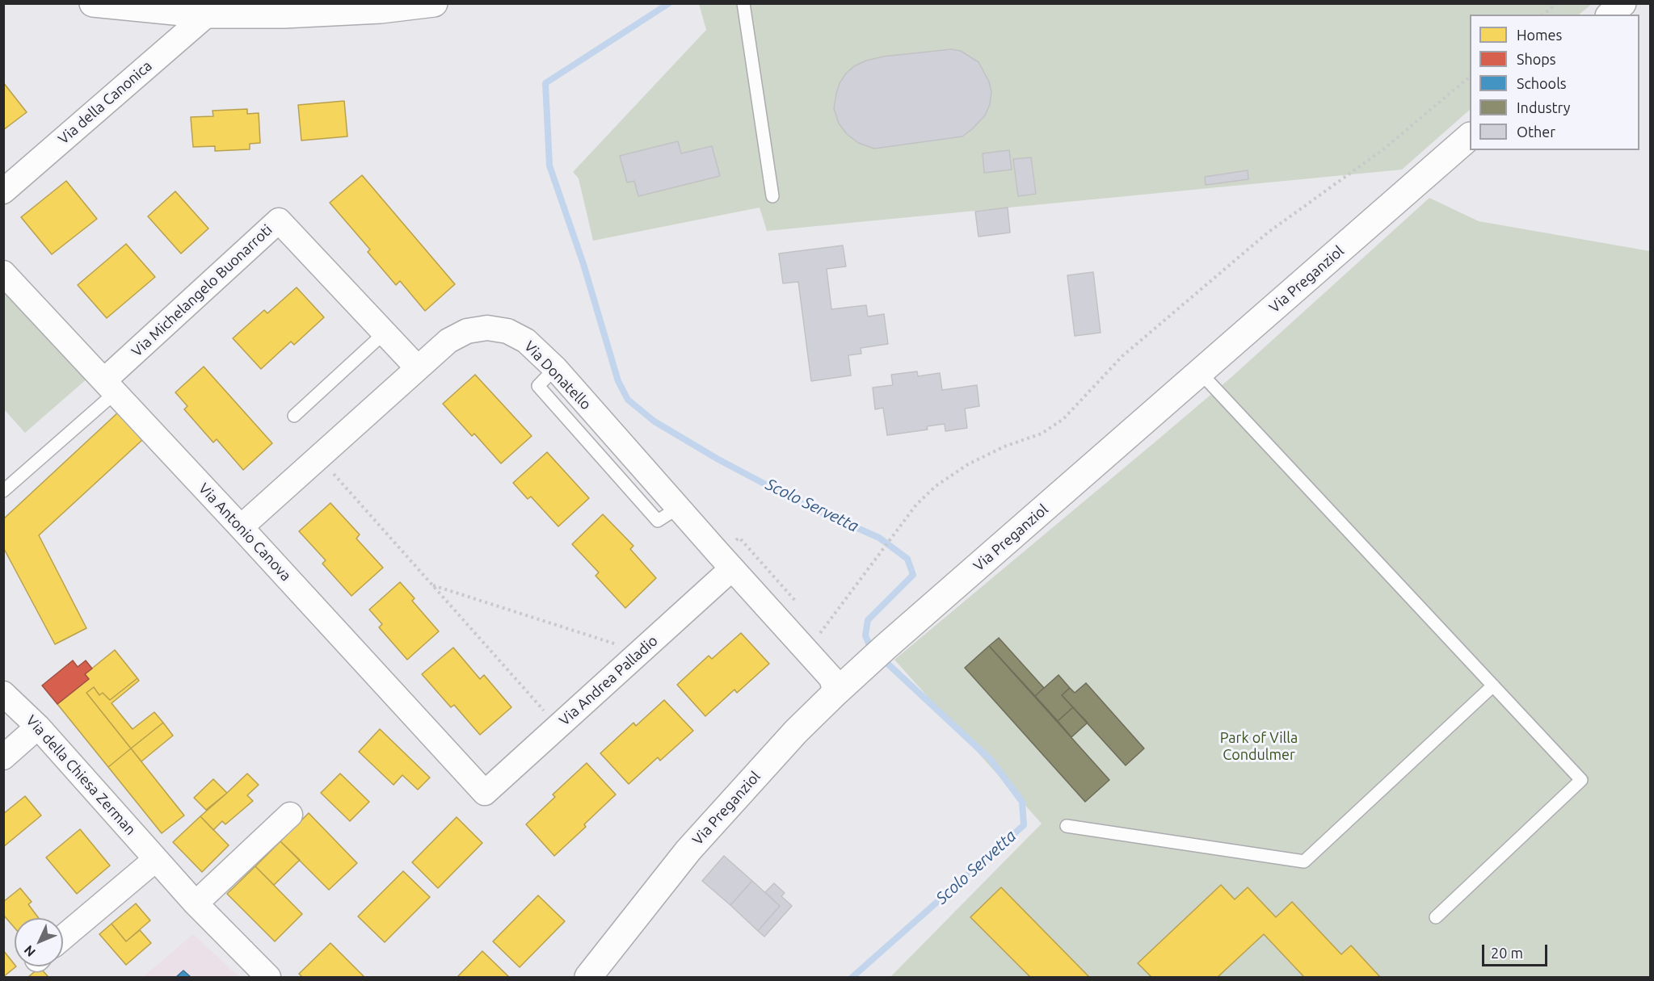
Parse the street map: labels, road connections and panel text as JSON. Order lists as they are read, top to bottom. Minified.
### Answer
{"streets":{"street":["Via della Canonica","Via Preganziol","Via Michelangelo Buonarroti","Via Donatello","Via Antonio Canova","Via Andrea Palladio","Via della Chiesa Zerman"]},"crossings":[["Via Preganziol","Via Donatello"],["Via Michelangelo Buonarroti","Via Donatello"],["Via Michelangelo Buonarroti","Via Antonio Canova"],["Via Donatello","Via Antonio Canova"],["Via Donatello","Via Andrea Palladio"],["Via Antonio Canova","Via Andrea Palladio"]],"water":["Scolo Servetta"],"parks":["Park of Villa Condulmer"],"legend":["Homes","Shops","Schools","Industry","Other"],"scale_bar":"20 m","north":"bottom left"}
